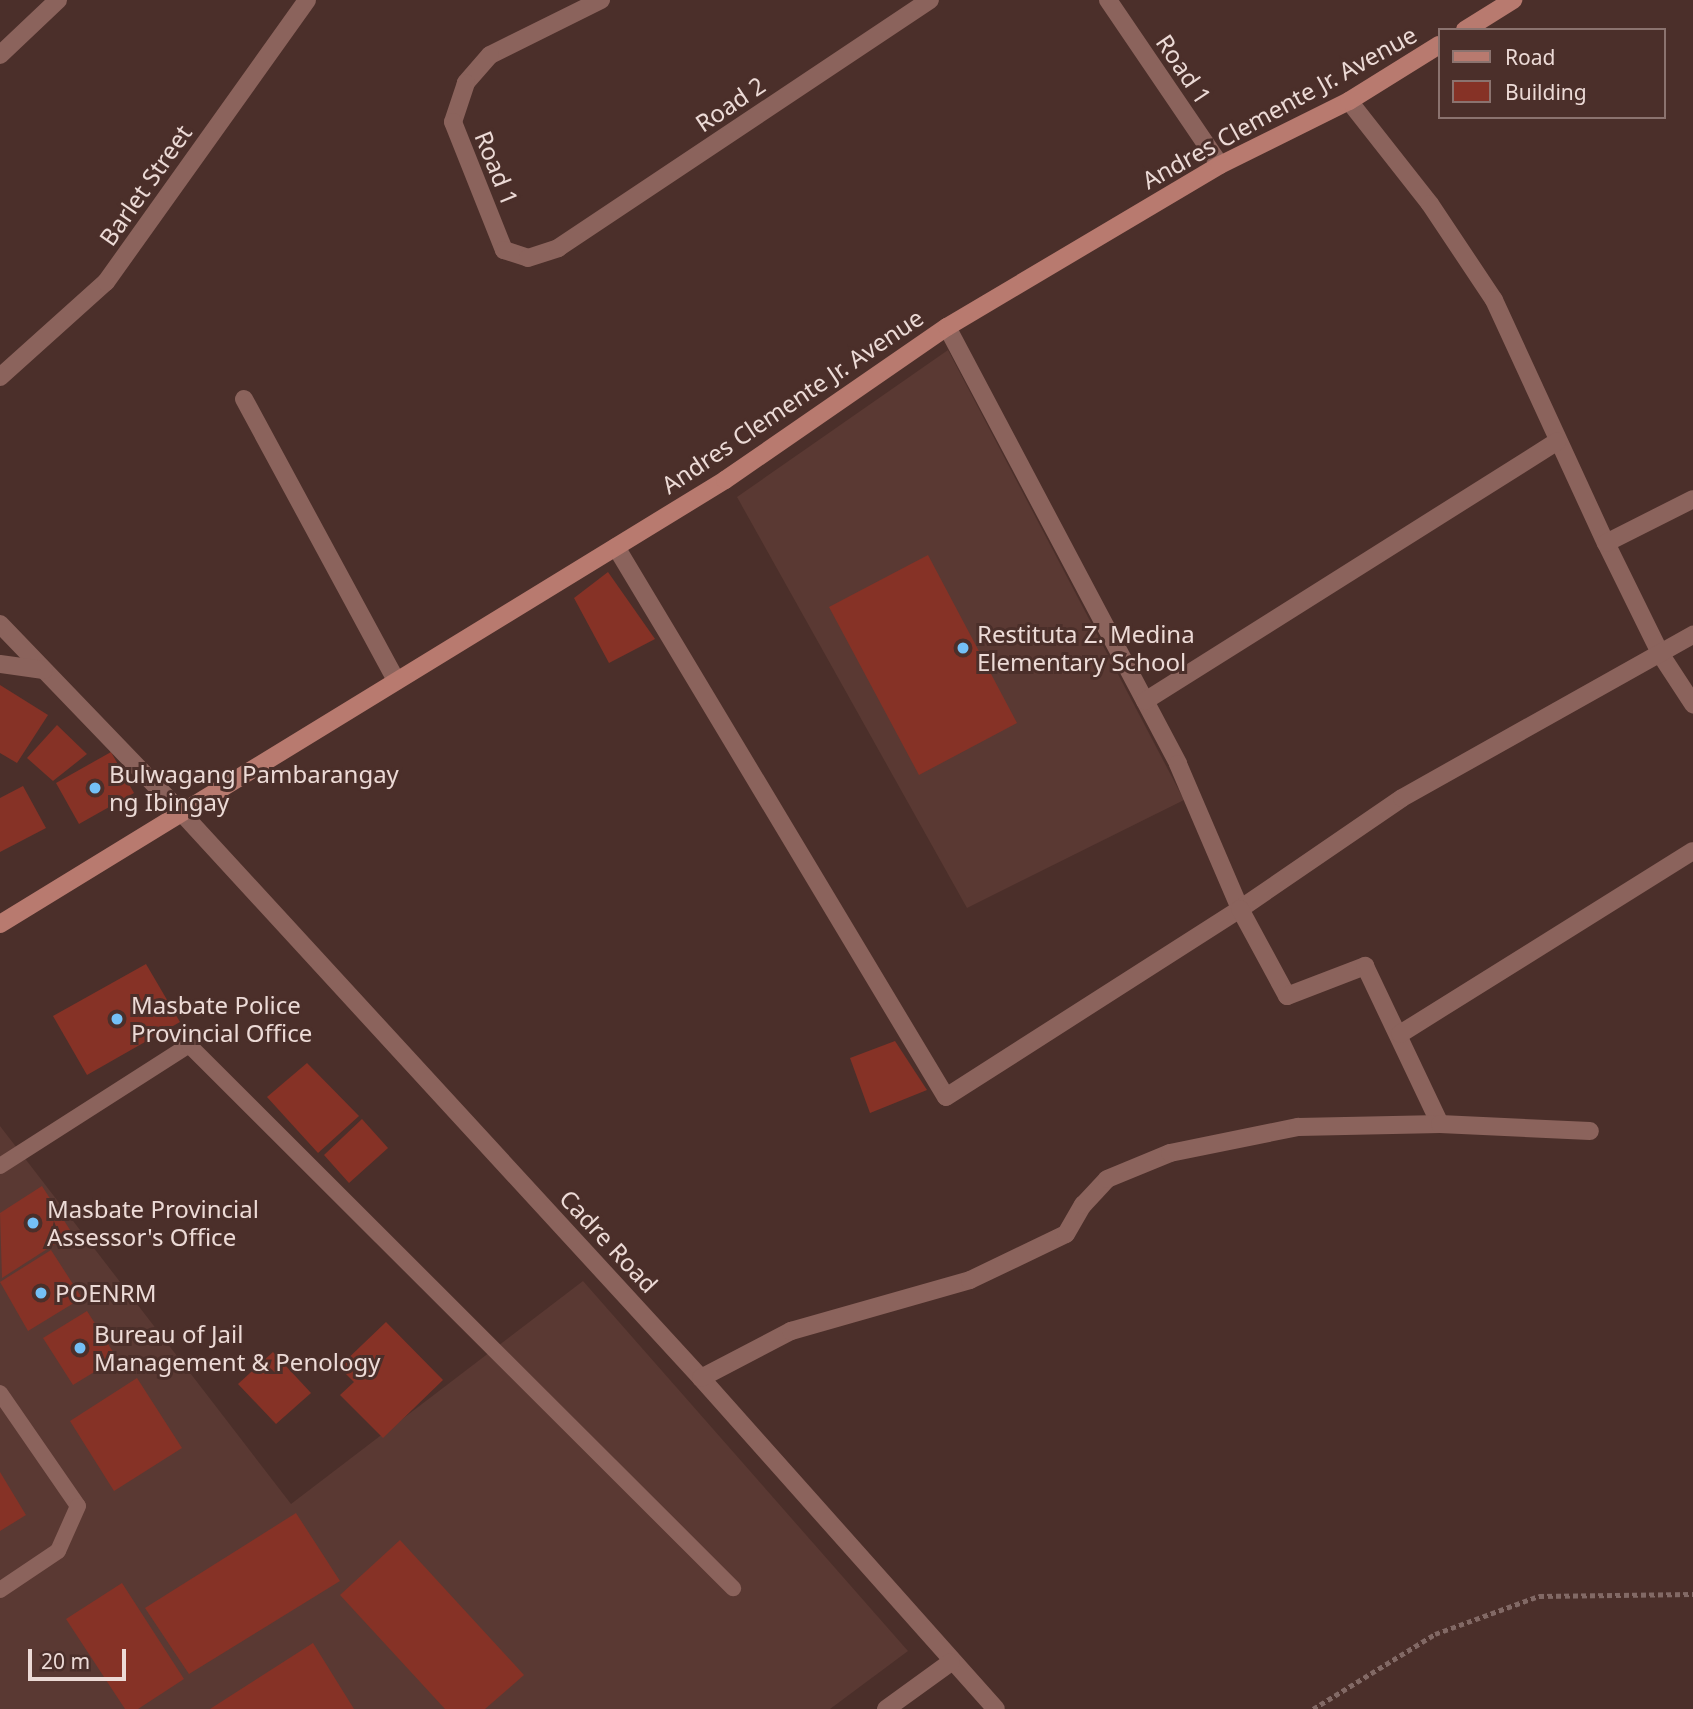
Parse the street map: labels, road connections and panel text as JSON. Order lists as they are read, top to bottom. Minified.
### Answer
{"streets":{"main road":["Andres Clemente Jr. Avenue"],"street":["Road 1","Road 2","Barlet Street","Cadre Road"]},"crossings":[["Road 1","Road 2"],["Road 1","Andres Clemente Jr. Avenue"],["Andres Clemente Jr. Avenue","Cadre Road"]],"places":["Restituta Z. Medina Elementary School","Bulwagang Pambarangay ng Ibingay","Masbate Police Provincial Office","Masbate Provincial Assessor's Office","POENRM","Bureau of Jail Management & Penology"],"legend":["Road","Building"],"scale_bar":"20 m"}
